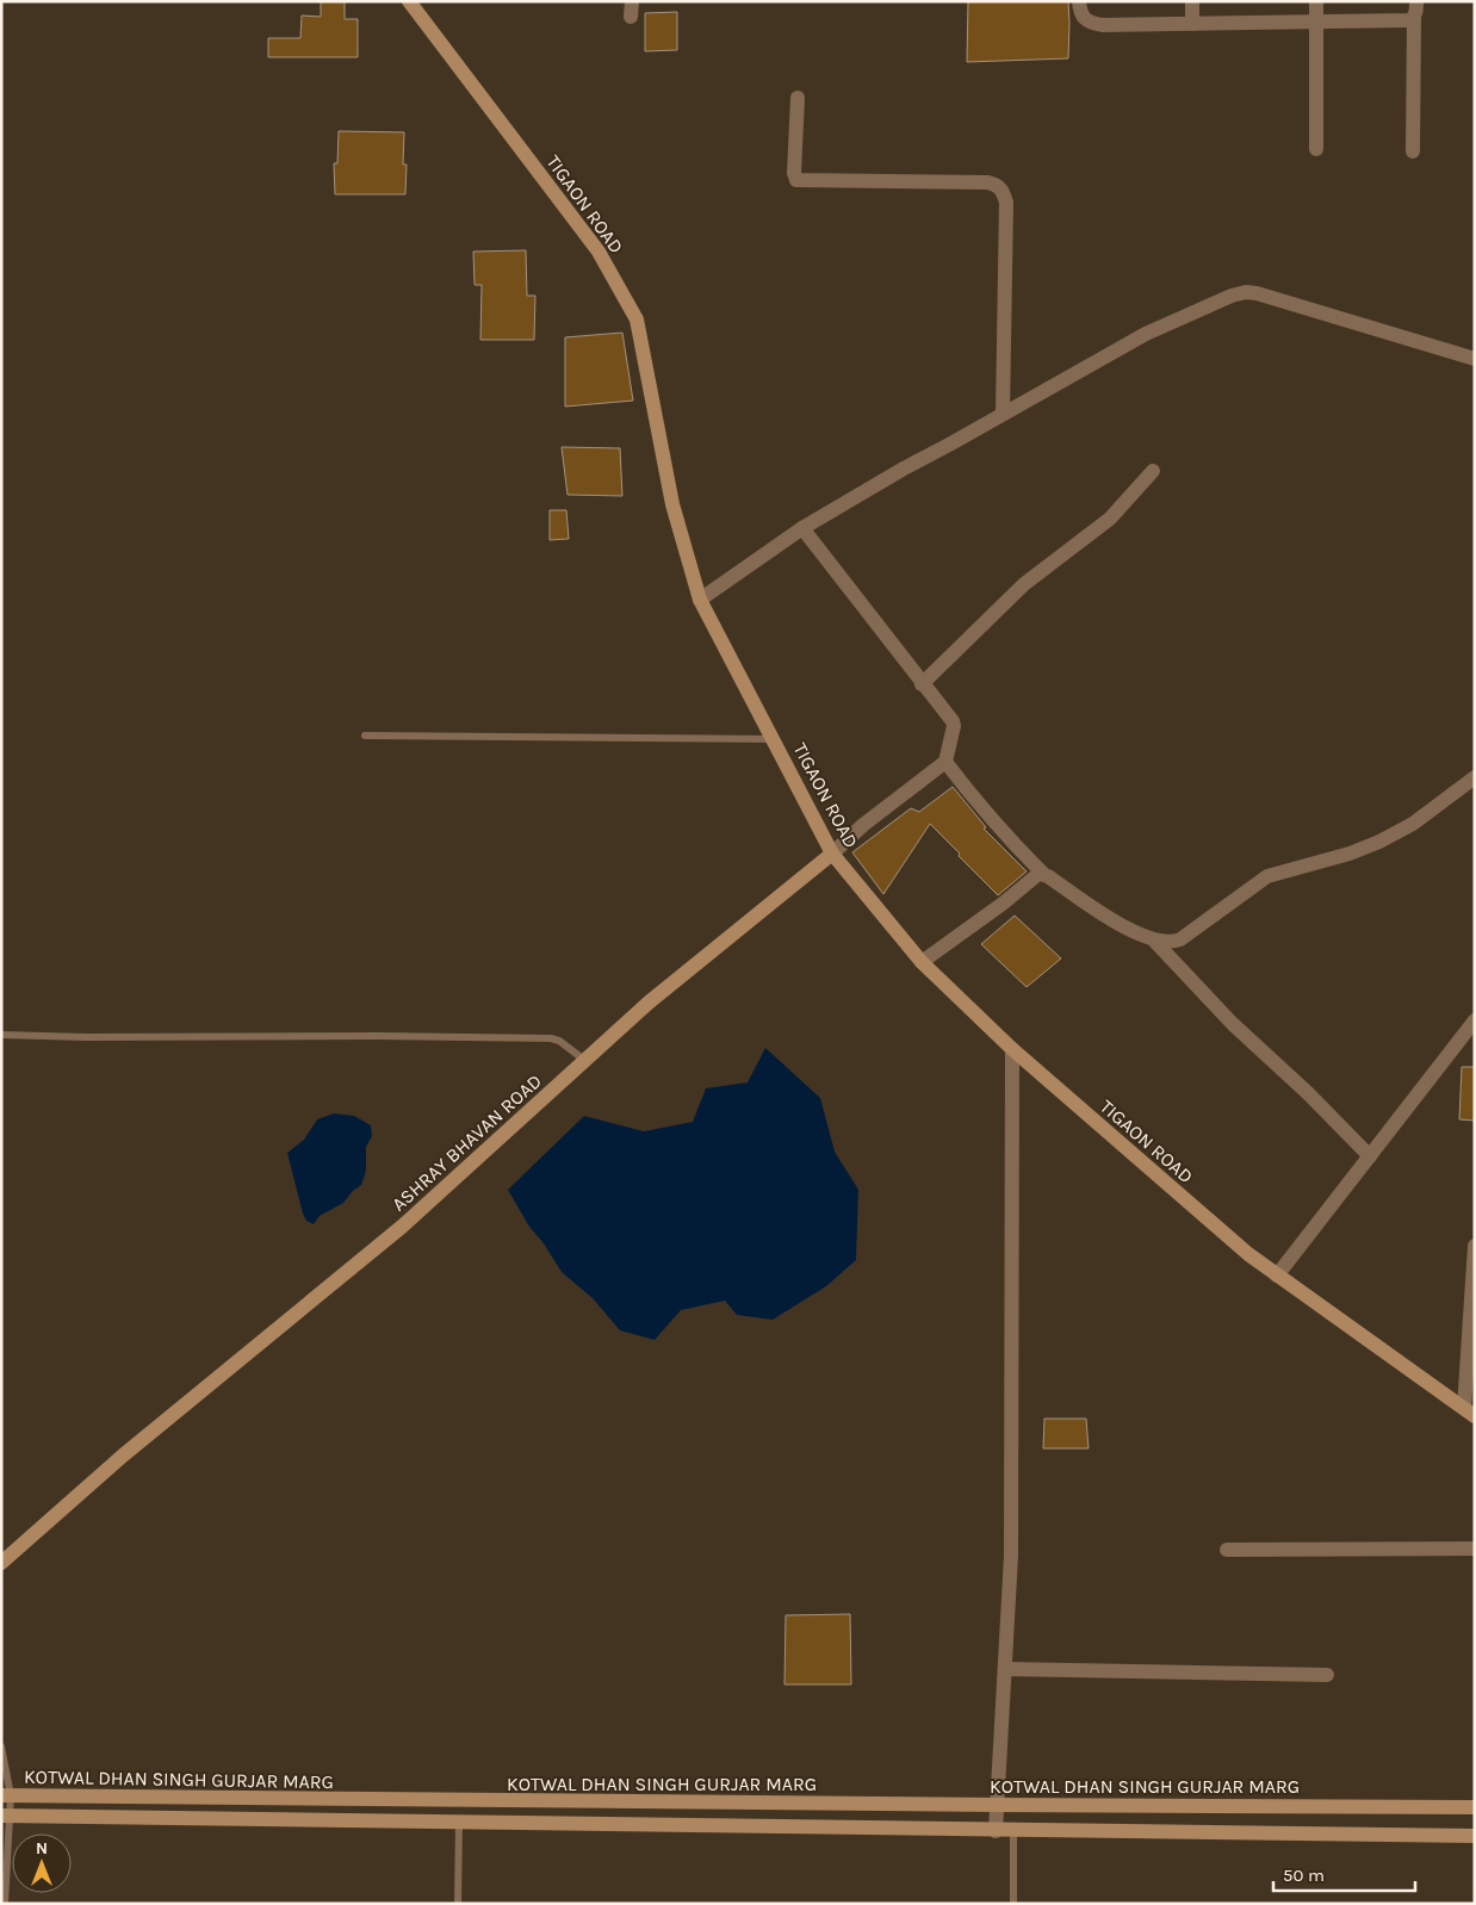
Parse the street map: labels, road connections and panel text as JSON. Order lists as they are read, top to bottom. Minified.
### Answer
{"streets":{"street":["TIGAON ROAD","ASHRAY BHAVAN ROAD","KOTWAL DHAN SINGH GURJAR MARG"]},"crossings":[["TIGAON ROAD","ASHRAY BHAVAN ROAD"]],"scale_bar":"50 m","north":"top"}
